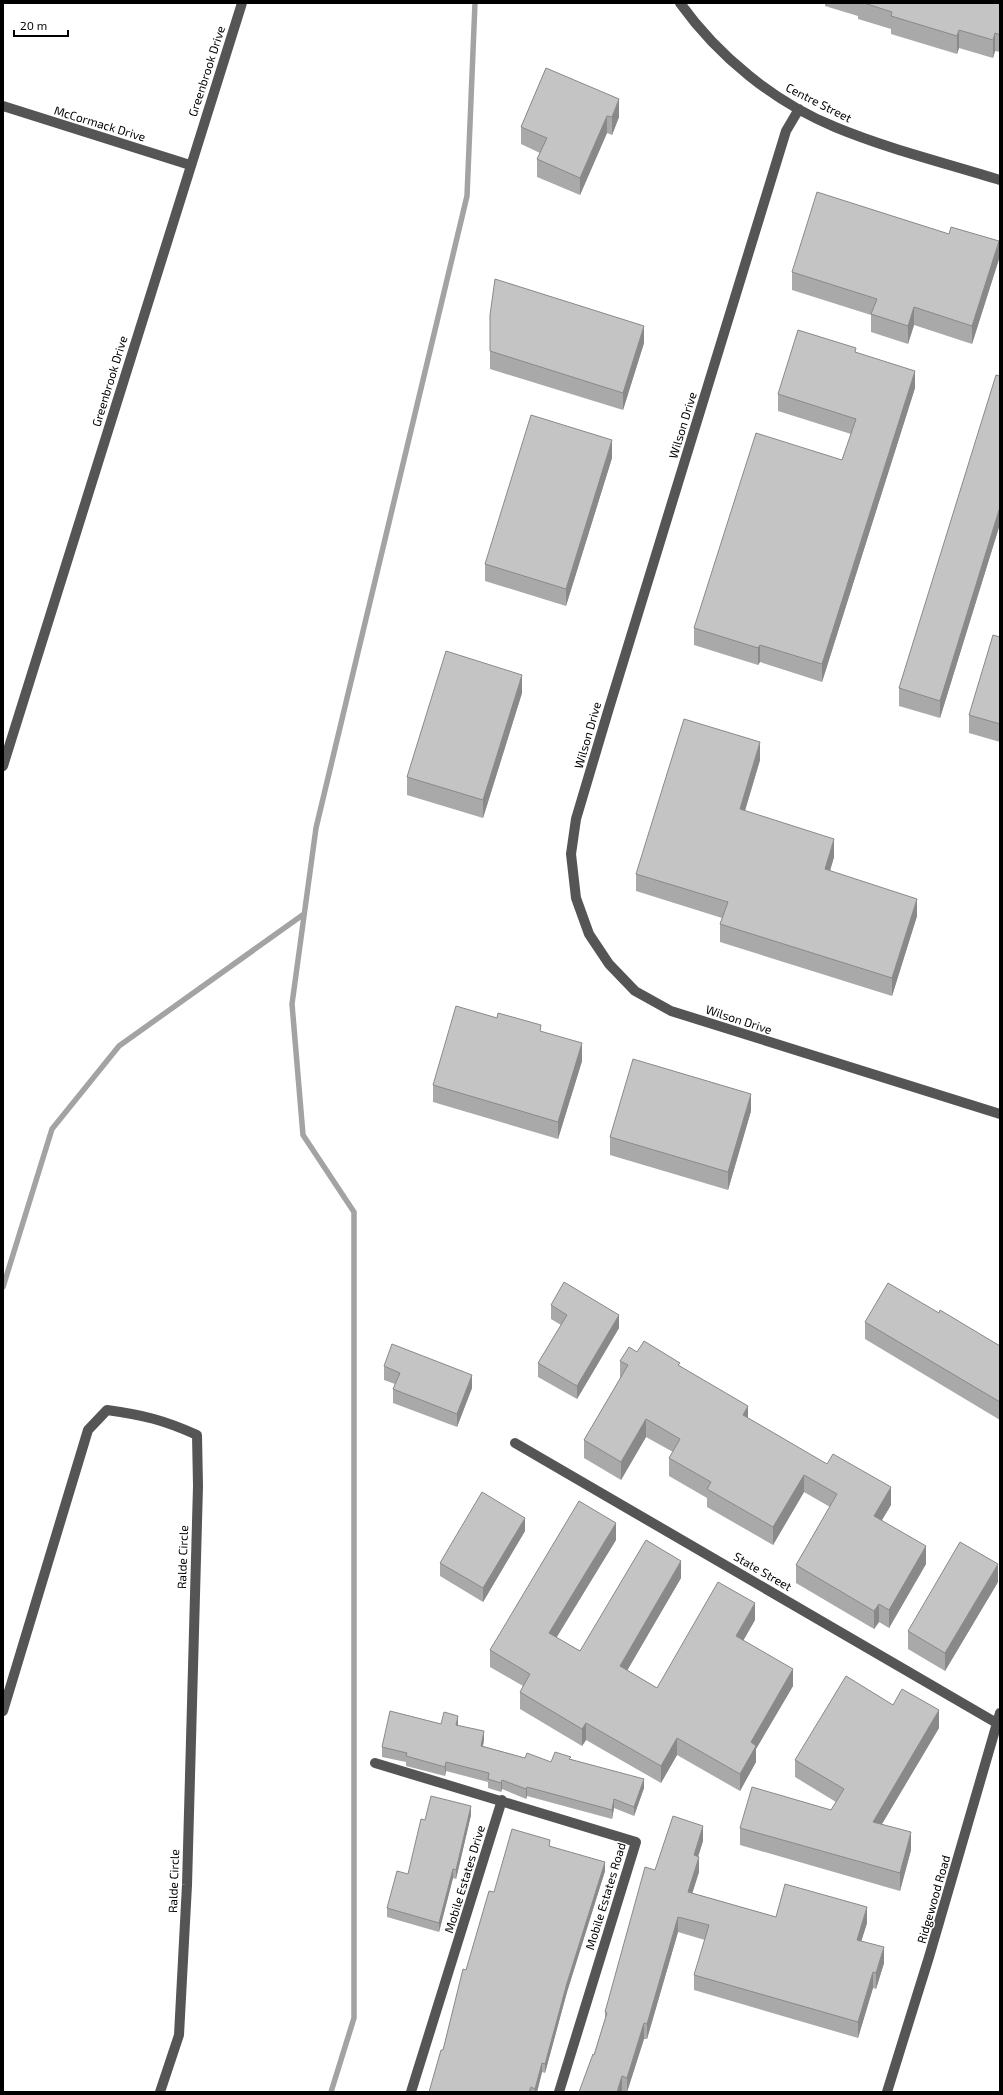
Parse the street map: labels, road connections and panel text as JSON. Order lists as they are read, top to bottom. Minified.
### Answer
{"streets":{"street":["Greenbrook Drive","Centre Street","McCormack Drive","Wilson Drive","Ralde Circle","State Street","Mobile Estates Drive","Mobile Estates Road","Ridgewood Road"]},"crossings":[["Greenbrook Drive","McCormack Drive"],["Centre Street","Wilson Drive"],["State Street","Ridgewood Road"],["Mobile Estates Drive","Mobile Estates Road"]],"scale_bar":"20 m"}
